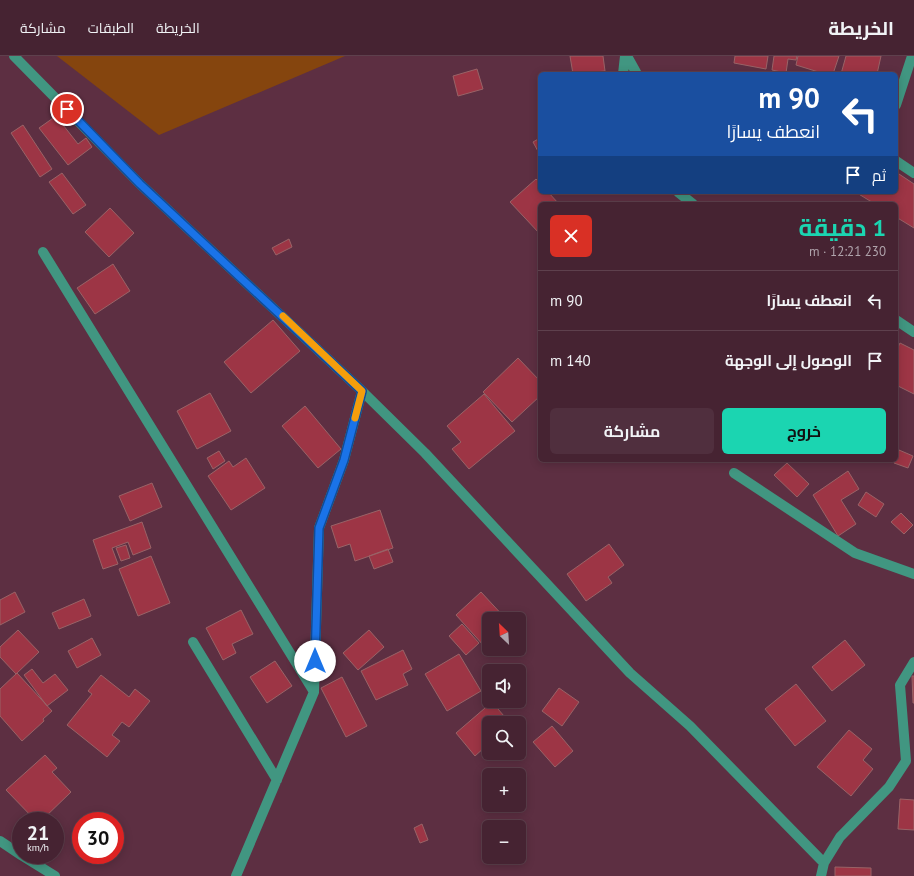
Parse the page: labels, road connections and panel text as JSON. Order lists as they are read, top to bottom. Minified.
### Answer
{"north":"top left","page":{"header":"الخريطة","nav":["الخريطة","الطبقات","مشاركة"],"turn":["90 m","انعطف يسارًا"],"then":"ثم","heading":["1 دقيقة","230 m · 12:21"],"list":[{"name":"انعطف يسارًا","value":"90 m"},{"name":"الوصول إلى الوجهة","value":"140 m"}],"buttons":["خروج","مشاركة"],"map_buttons":["+","−"],"speed":"21 km/h","limit":"30"}}
